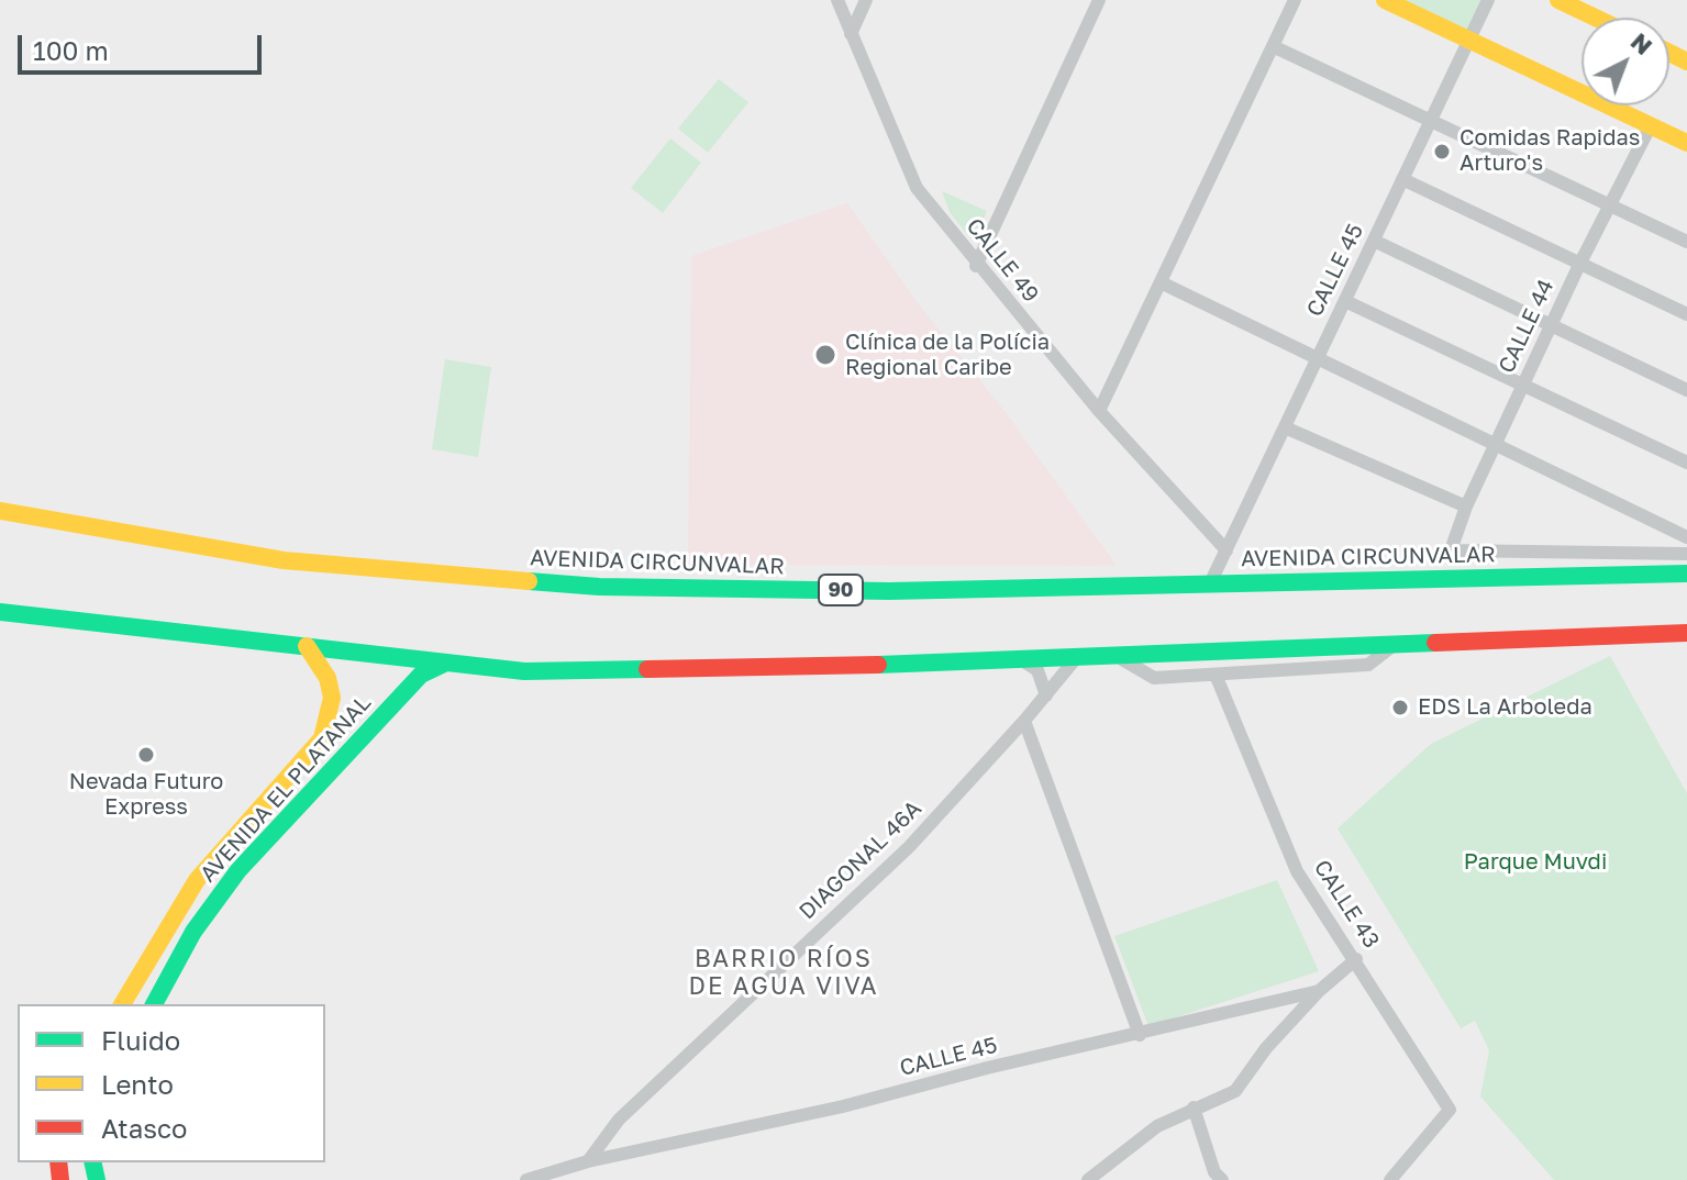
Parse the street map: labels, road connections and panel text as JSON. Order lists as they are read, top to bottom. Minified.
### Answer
{"streets":{"main road":["AVENIDA CIRCUNVALAR","90","AVENIDA EL PLATANAL"],"street":["CALLE 49","CALLE 45","CALLE 44","DIAGONAL 46A","CALLE 43"]},"crossings":[["CALLE 49","CALLE 45"],["CALLE 45","AVENIDA CIRCUNVALAR"],["CALLE 45","DIAGONAL 46A"]],"districts":["BARRIO RÍOS DE AGUA VIVA"],"parks":["Parque Muvdi"],"places":["Comidas Rapidas Arturo's","Clínica de la Polícia Regional Caribe","EDS La Arboleda","Nevada Futuro Express"],"legend":["Fluido","Lento","Atasco"],"scale_bar":"100 m","north":"top right"}
